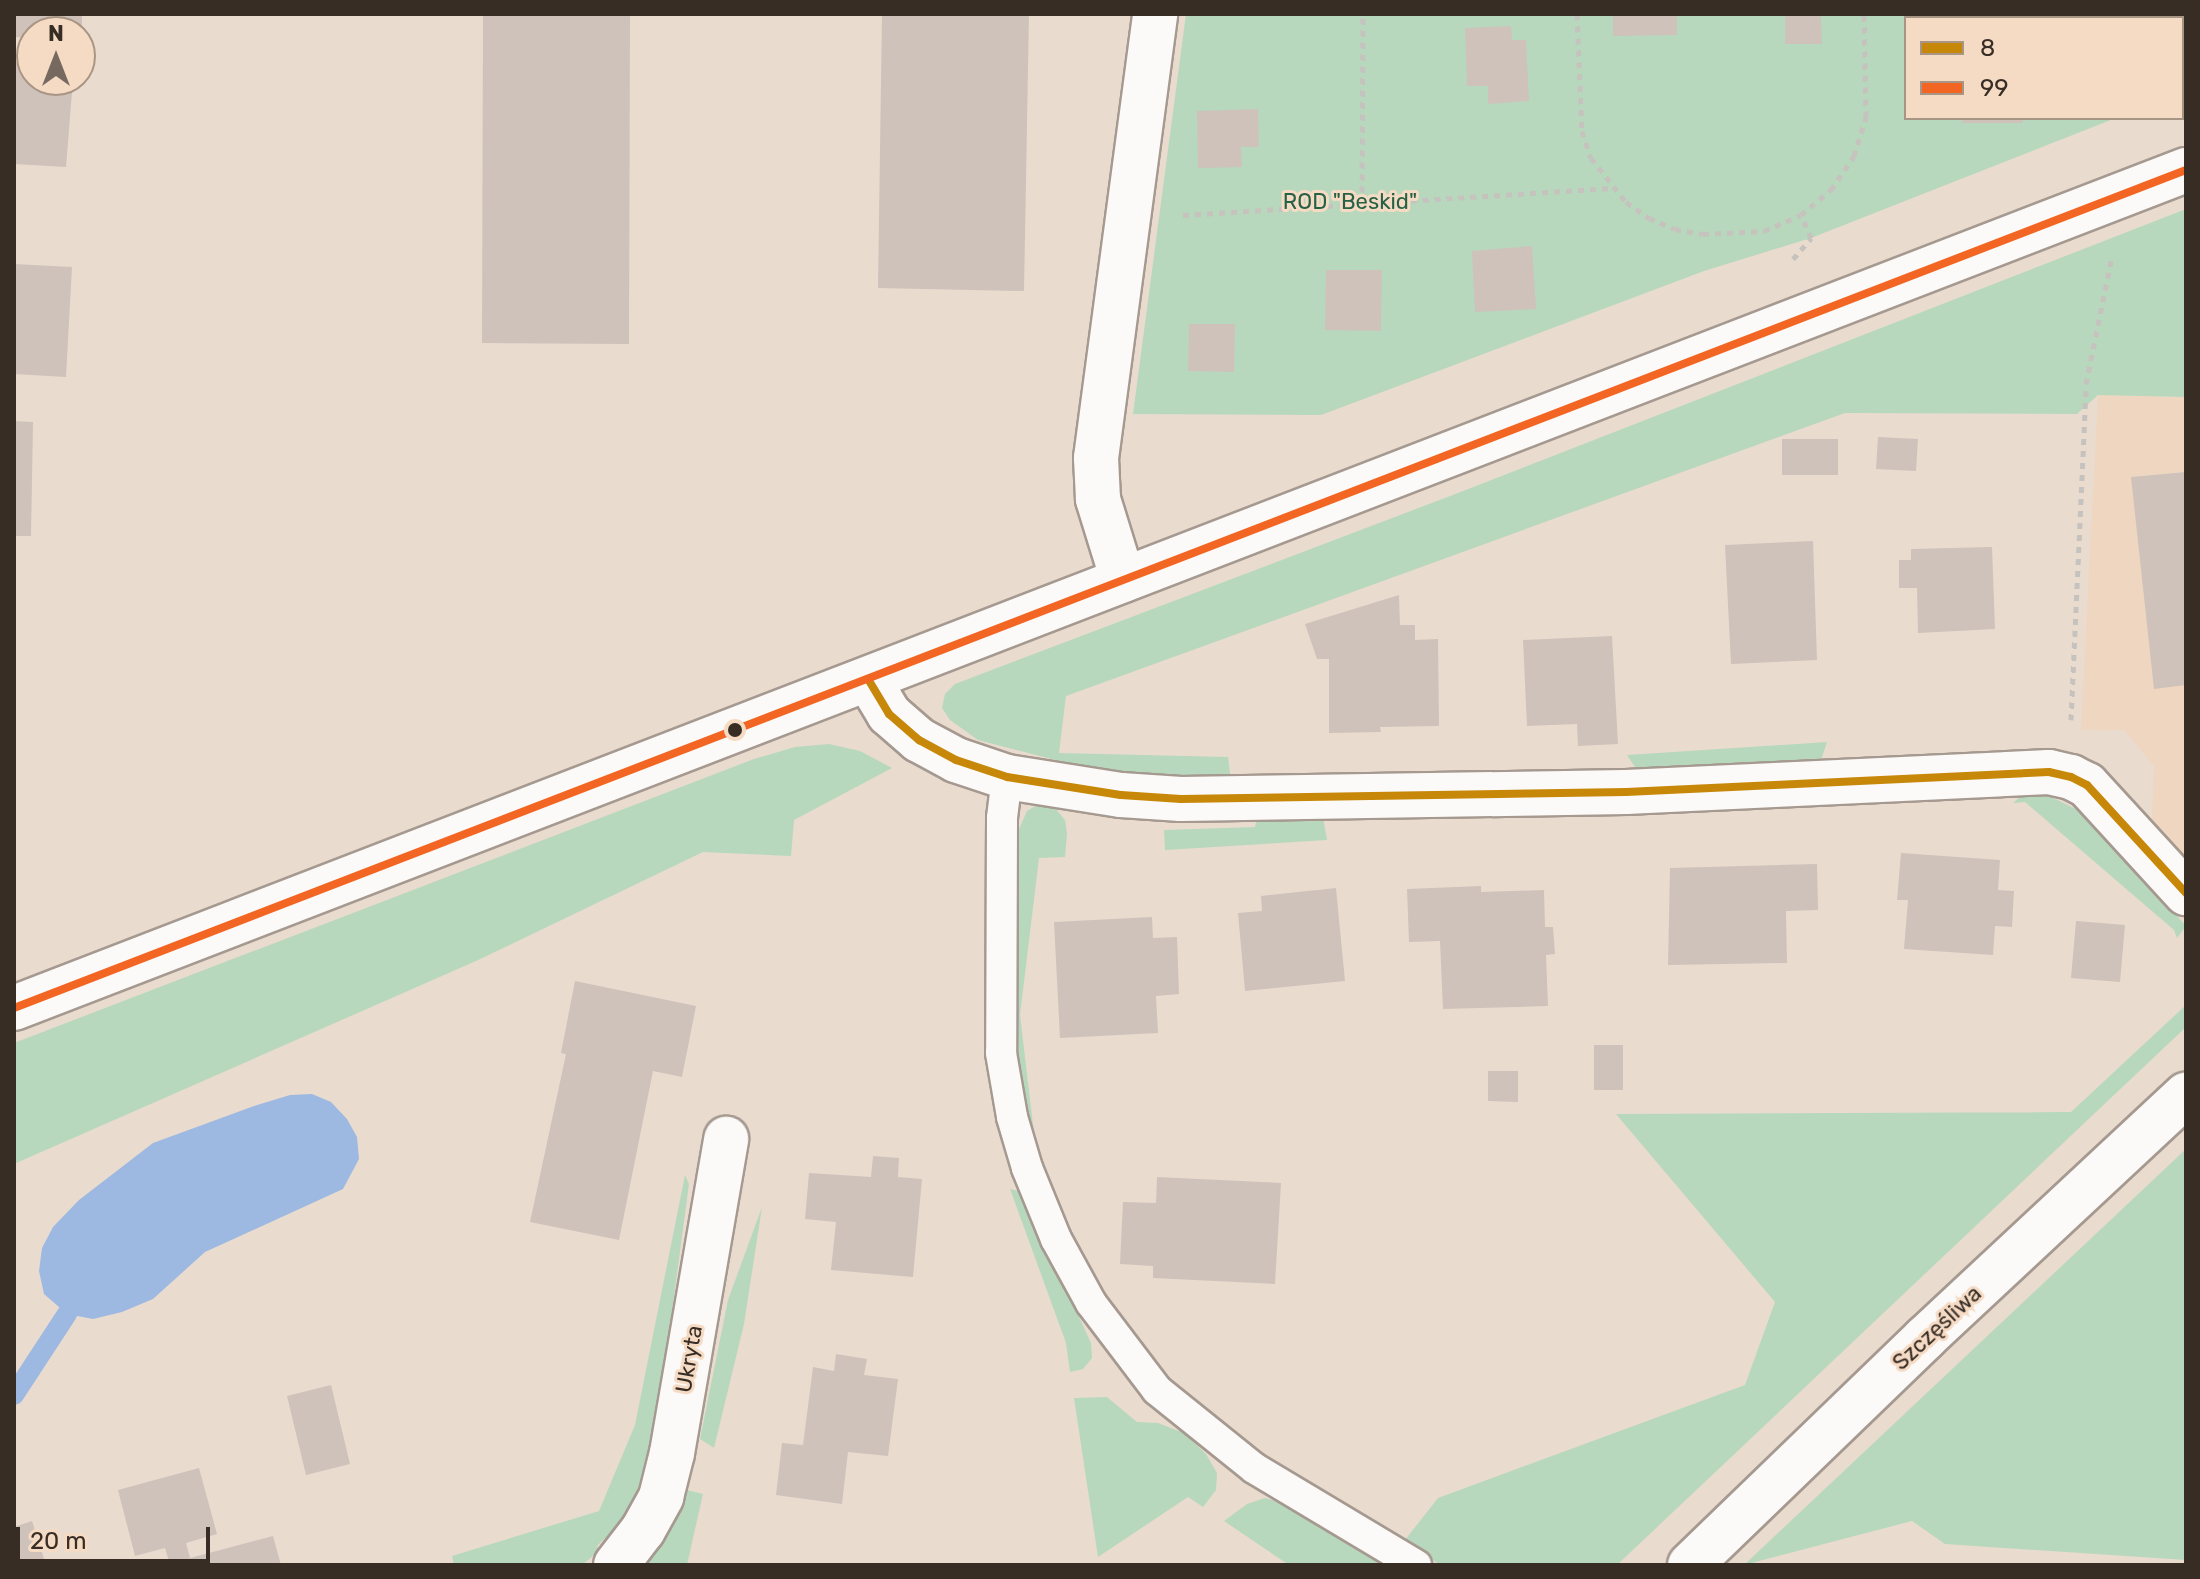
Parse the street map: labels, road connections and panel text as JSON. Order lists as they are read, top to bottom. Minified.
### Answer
{"streets":{"street":["Szczęśliwa","Ukryta"]},"parks":["ROD \"Beskid\""],"lines":["transit line 99","transit line 8"],"legend":["8","99"],"scale_bar":"20 m","north":"top"}
